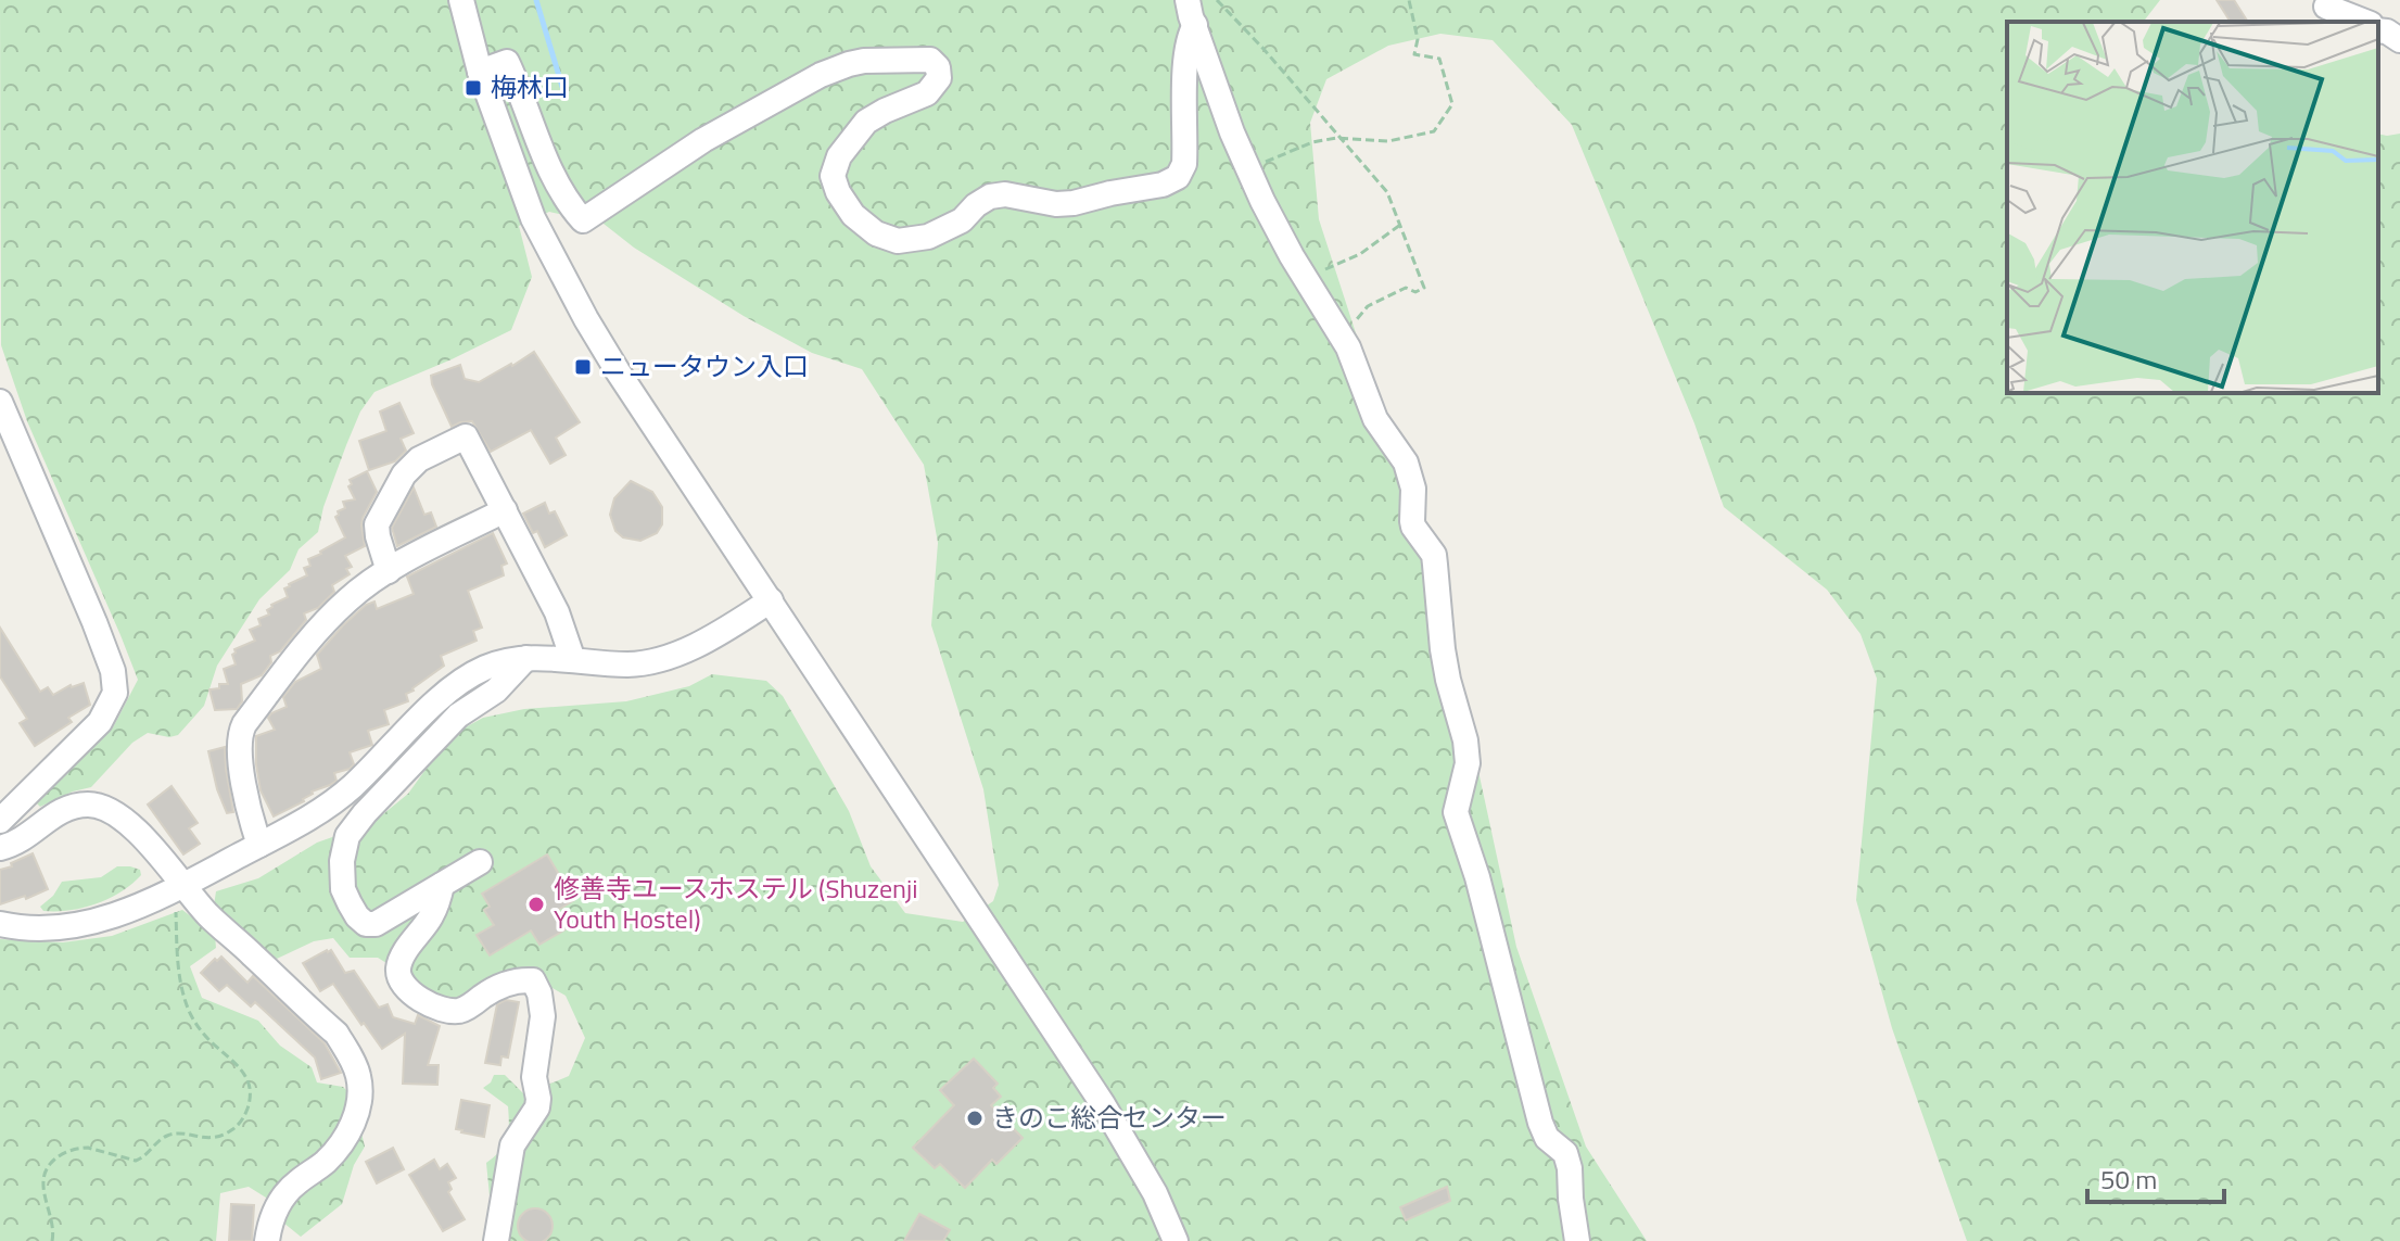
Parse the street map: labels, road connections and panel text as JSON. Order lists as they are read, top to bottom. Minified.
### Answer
{"places":{"transit":["梅林口","ニュータウン入口"],"other":["修善寺ユースホステル (Shuzenji Youth Hostel)","きのこ総合センター"]},"scale_bar":"50 m"}
